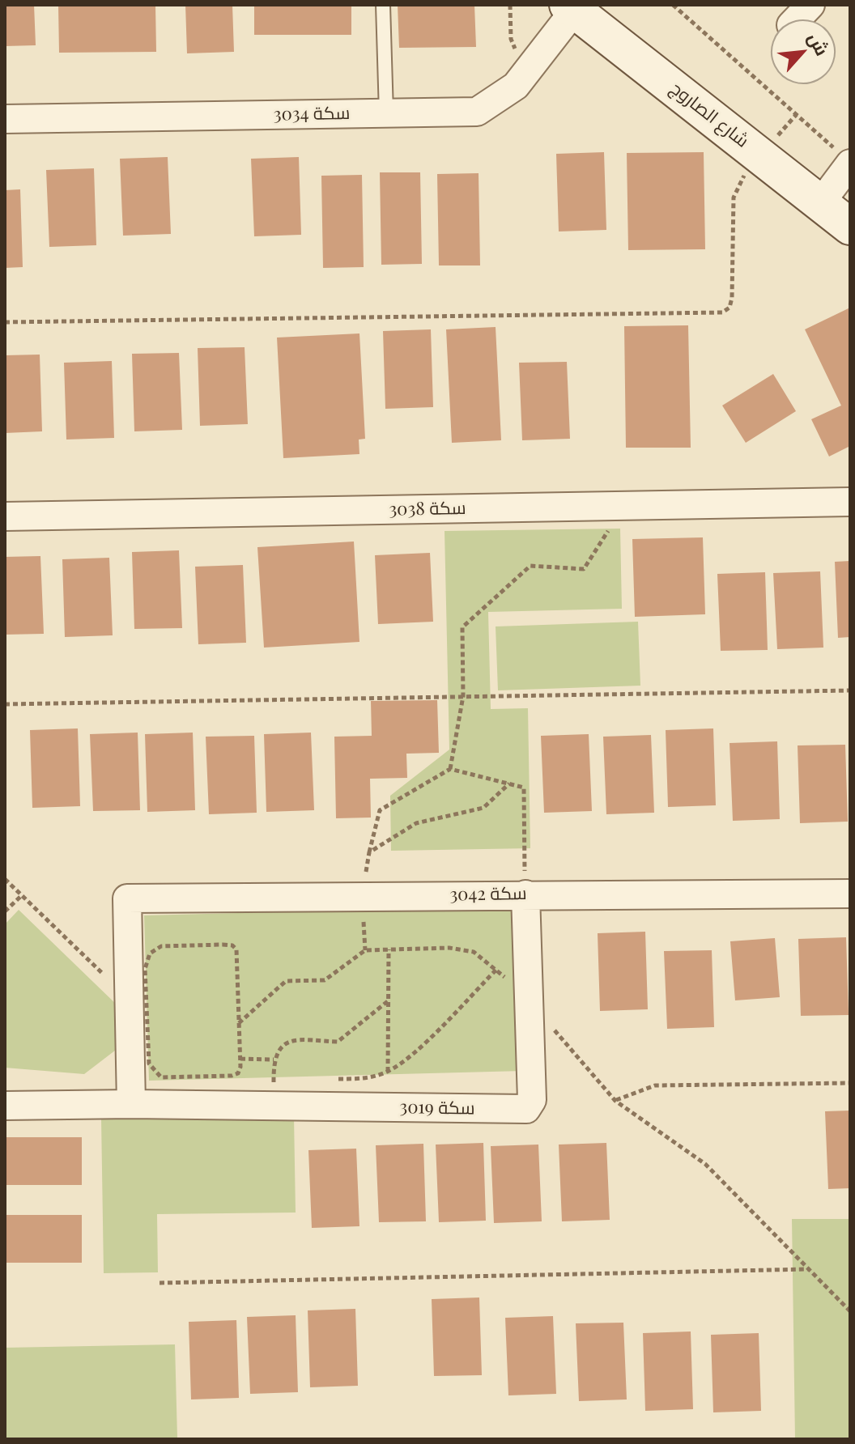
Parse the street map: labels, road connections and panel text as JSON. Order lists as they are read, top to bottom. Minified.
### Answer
{"streets":{"main road":["شارع الصاروج"],"street":["سكة 3034","سكة 3038","سكة 3042","سكة 3019"]},"crossings":[["سكة 3034","شارع الصاروج"],["سكة 3042","سكة 3019"]],"north":"top right"}
